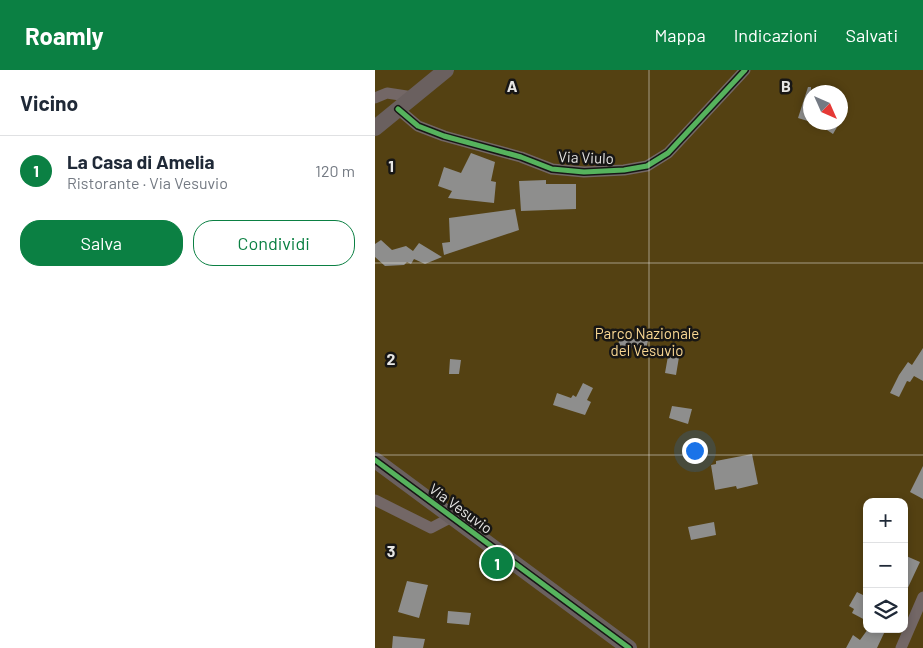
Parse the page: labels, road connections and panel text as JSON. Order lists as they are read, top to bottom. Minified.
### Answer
{"streets":{"street":["Via Viulo","Via Vesuvio"]},"parks":["Parco Nazionale del Vesuvio"],"north":"bottom right","page":{"header":"Roamly","nav":["Mappa","Indicazioni","Salvati"],"heading":"Vicino","list":[{"mark":"1","name":"La Casa di Amelia","note":"Ristorante · Via Vesuvio","value":"120 m"}],"buttons":["Salva","Condividi"],"map_buttons":["+","−"],"pins":"1"},"grid":{"columns":["A","B"],"rows":["1","2","3"]}}
